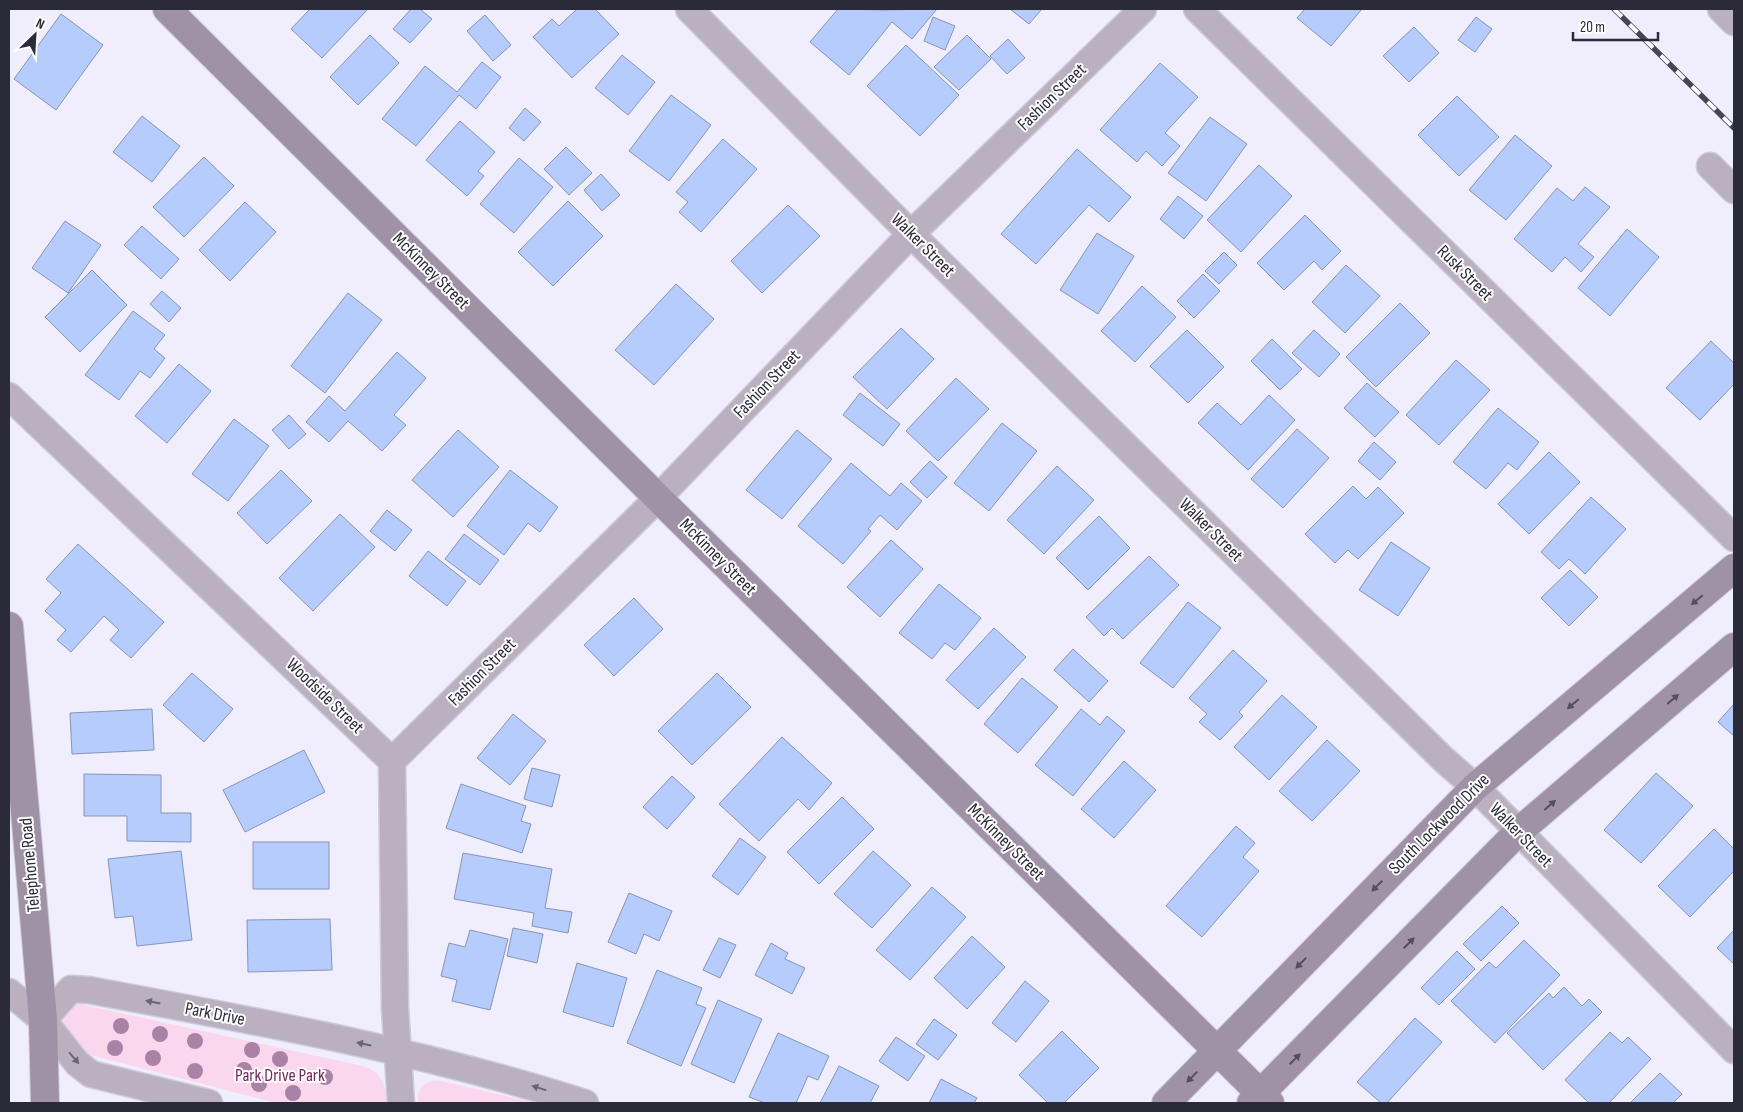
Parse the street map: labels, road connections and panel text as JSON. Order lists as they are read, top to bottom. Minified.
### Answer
{"streets":{"street":["Fashion Street","Walker Street","McKinney Street","Rusk Street","Woodside Street","South Lockwood Drive","Telephone Road","Park Drive"]},"crossings":[["Fashion Street","Walker Street"],["Fashion Street","McKinney Street"],["Fashion Street","Woodside Street"],["Walker Street","South Lockwood Drive"],["McKinney Street","South Lockwood Drive"],["Telephone Road","Park Drive"]],"one_way":["Park Drive"],"parks":["Park Drive Park"],"scale_bar":"20 m","north":"top right"}
